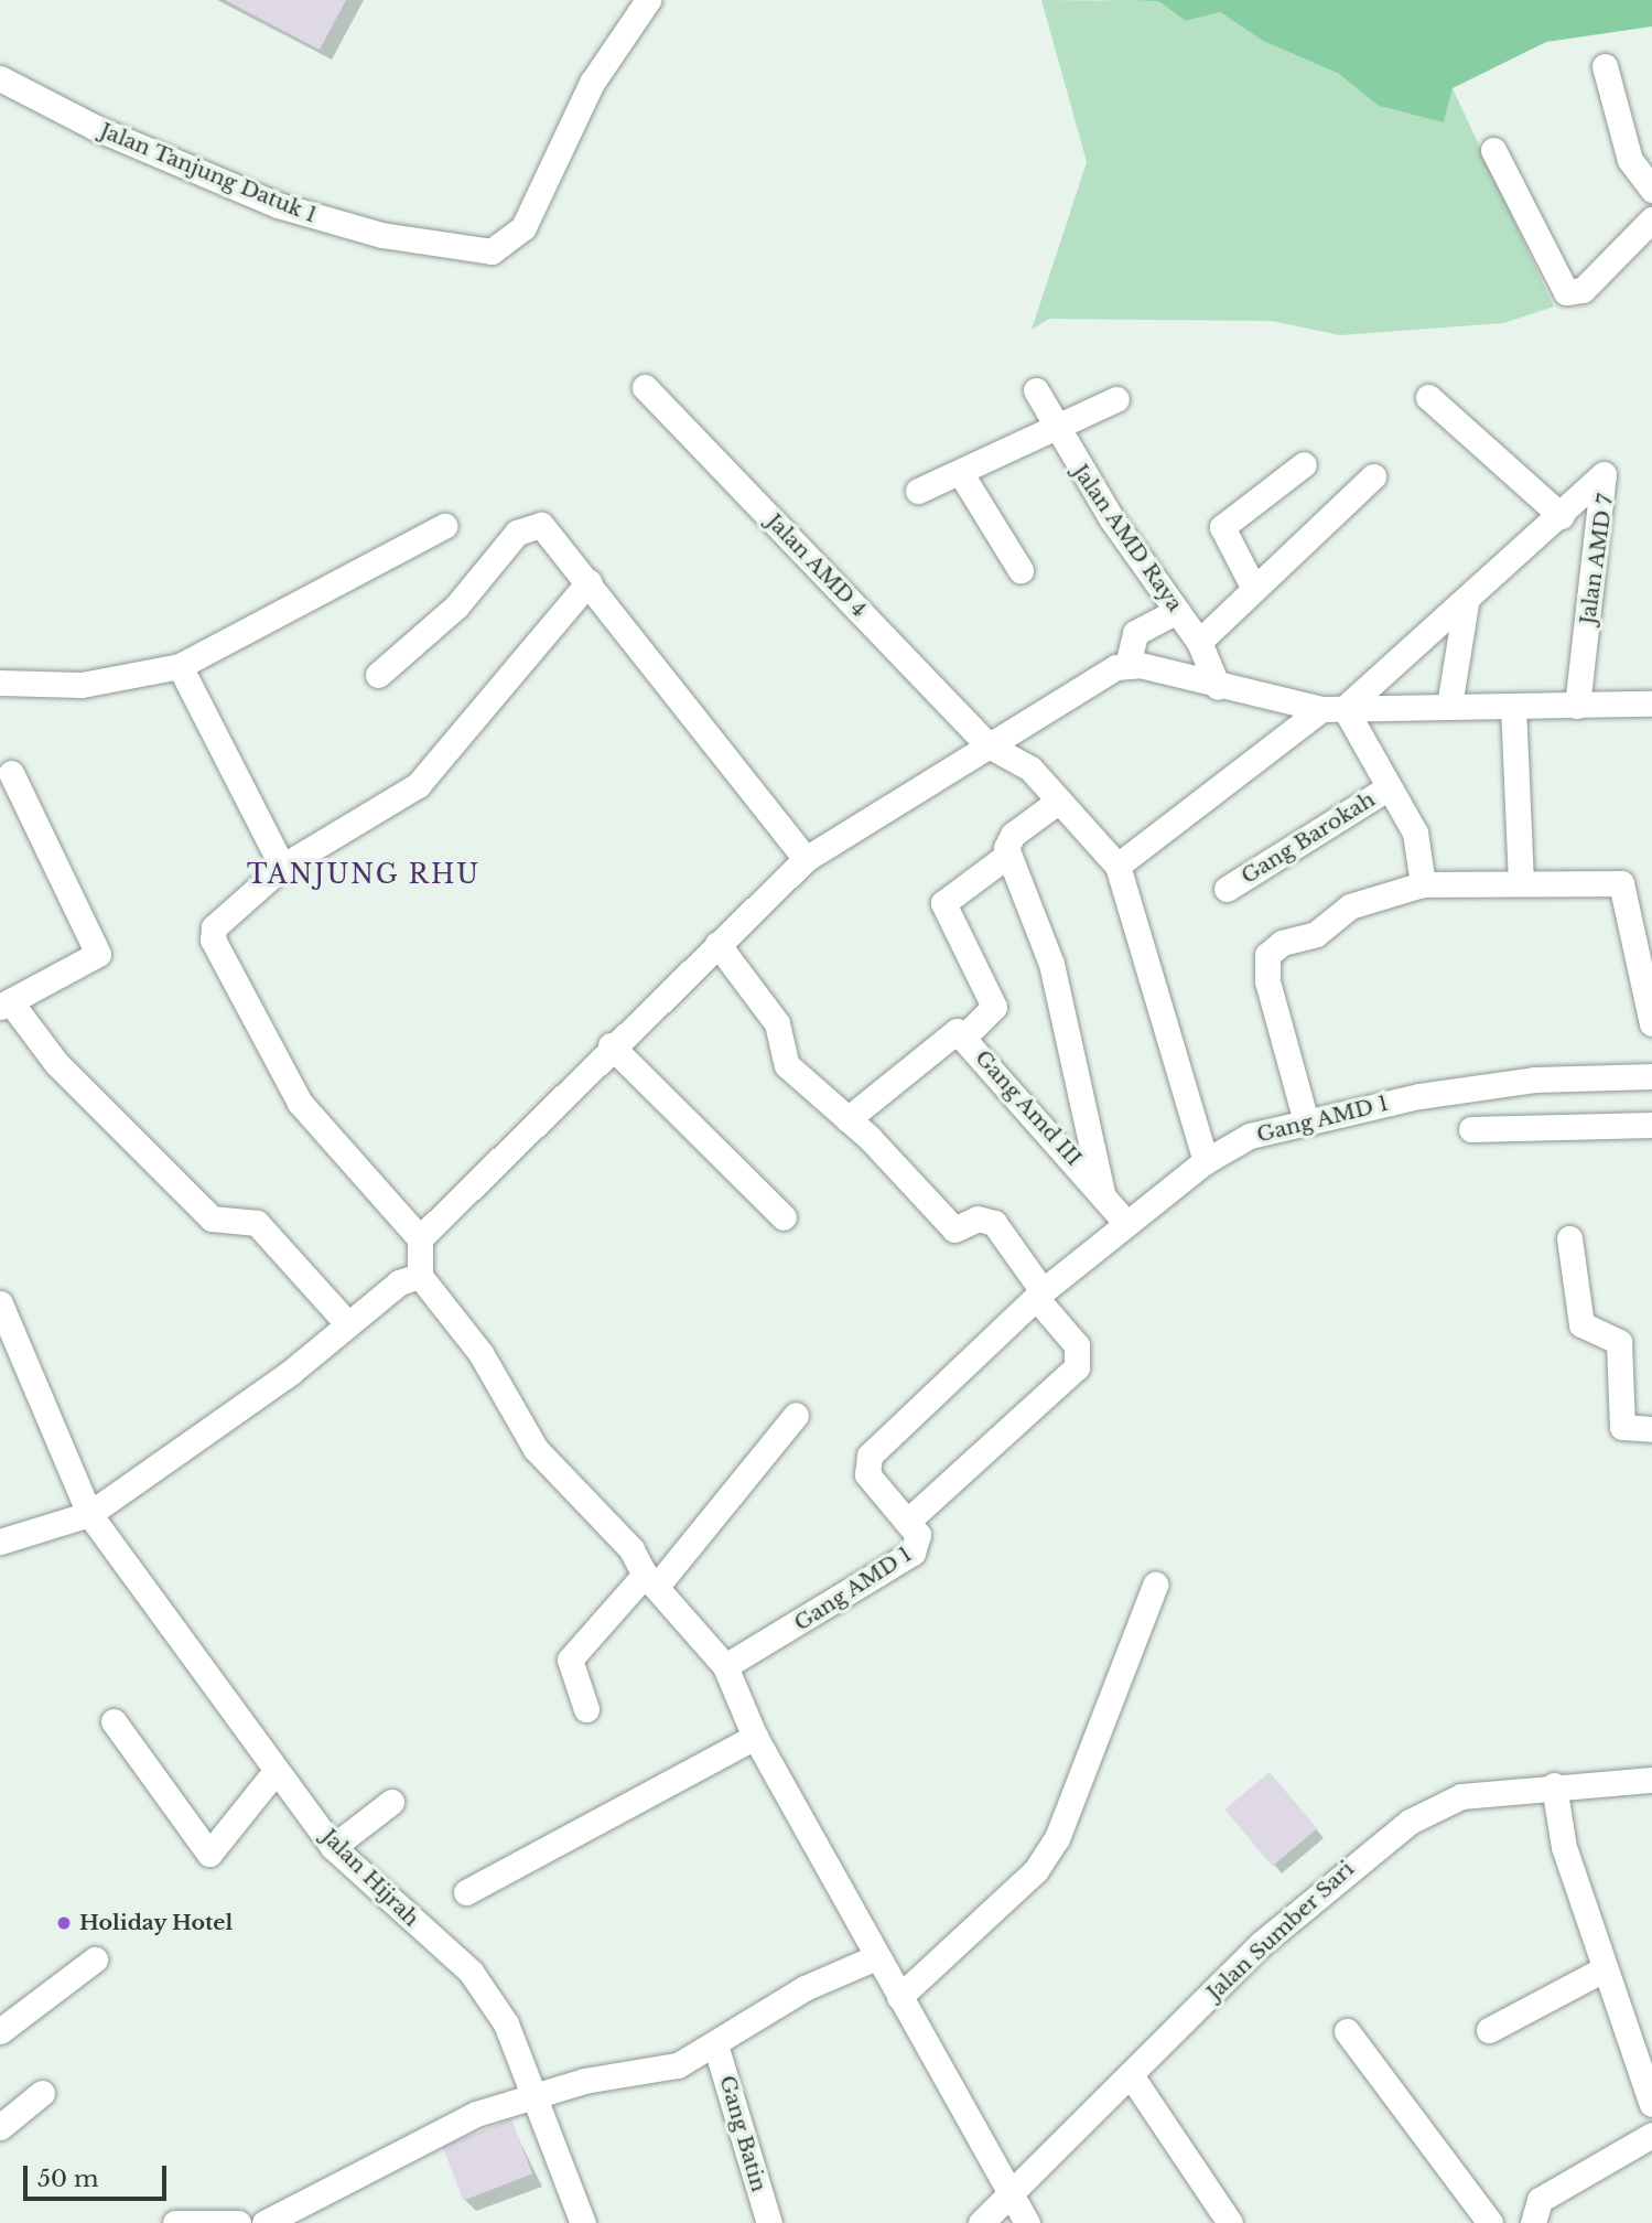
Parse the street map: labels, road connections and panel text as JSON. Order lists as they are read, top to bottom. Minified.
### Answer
{"streets":{"street":["Jalan Tanjung Datuk 1","Jalan AMD Raya","Jalan AMD 7","Jalan AMD 4","Gang Barokah","Gang Amd III","Gang AMD 1","Jalan Hijrah","Jalan Sumber Sari","Gang Batin"]},"crossings":[["Jalan AMD 7","Gang Barokah"],["Gang Amd III","Gang AMD 1"]],"districts":["TANJUNG RHU"],"places":["Holiday Hotel"],"scale_bar":"50 m"}
